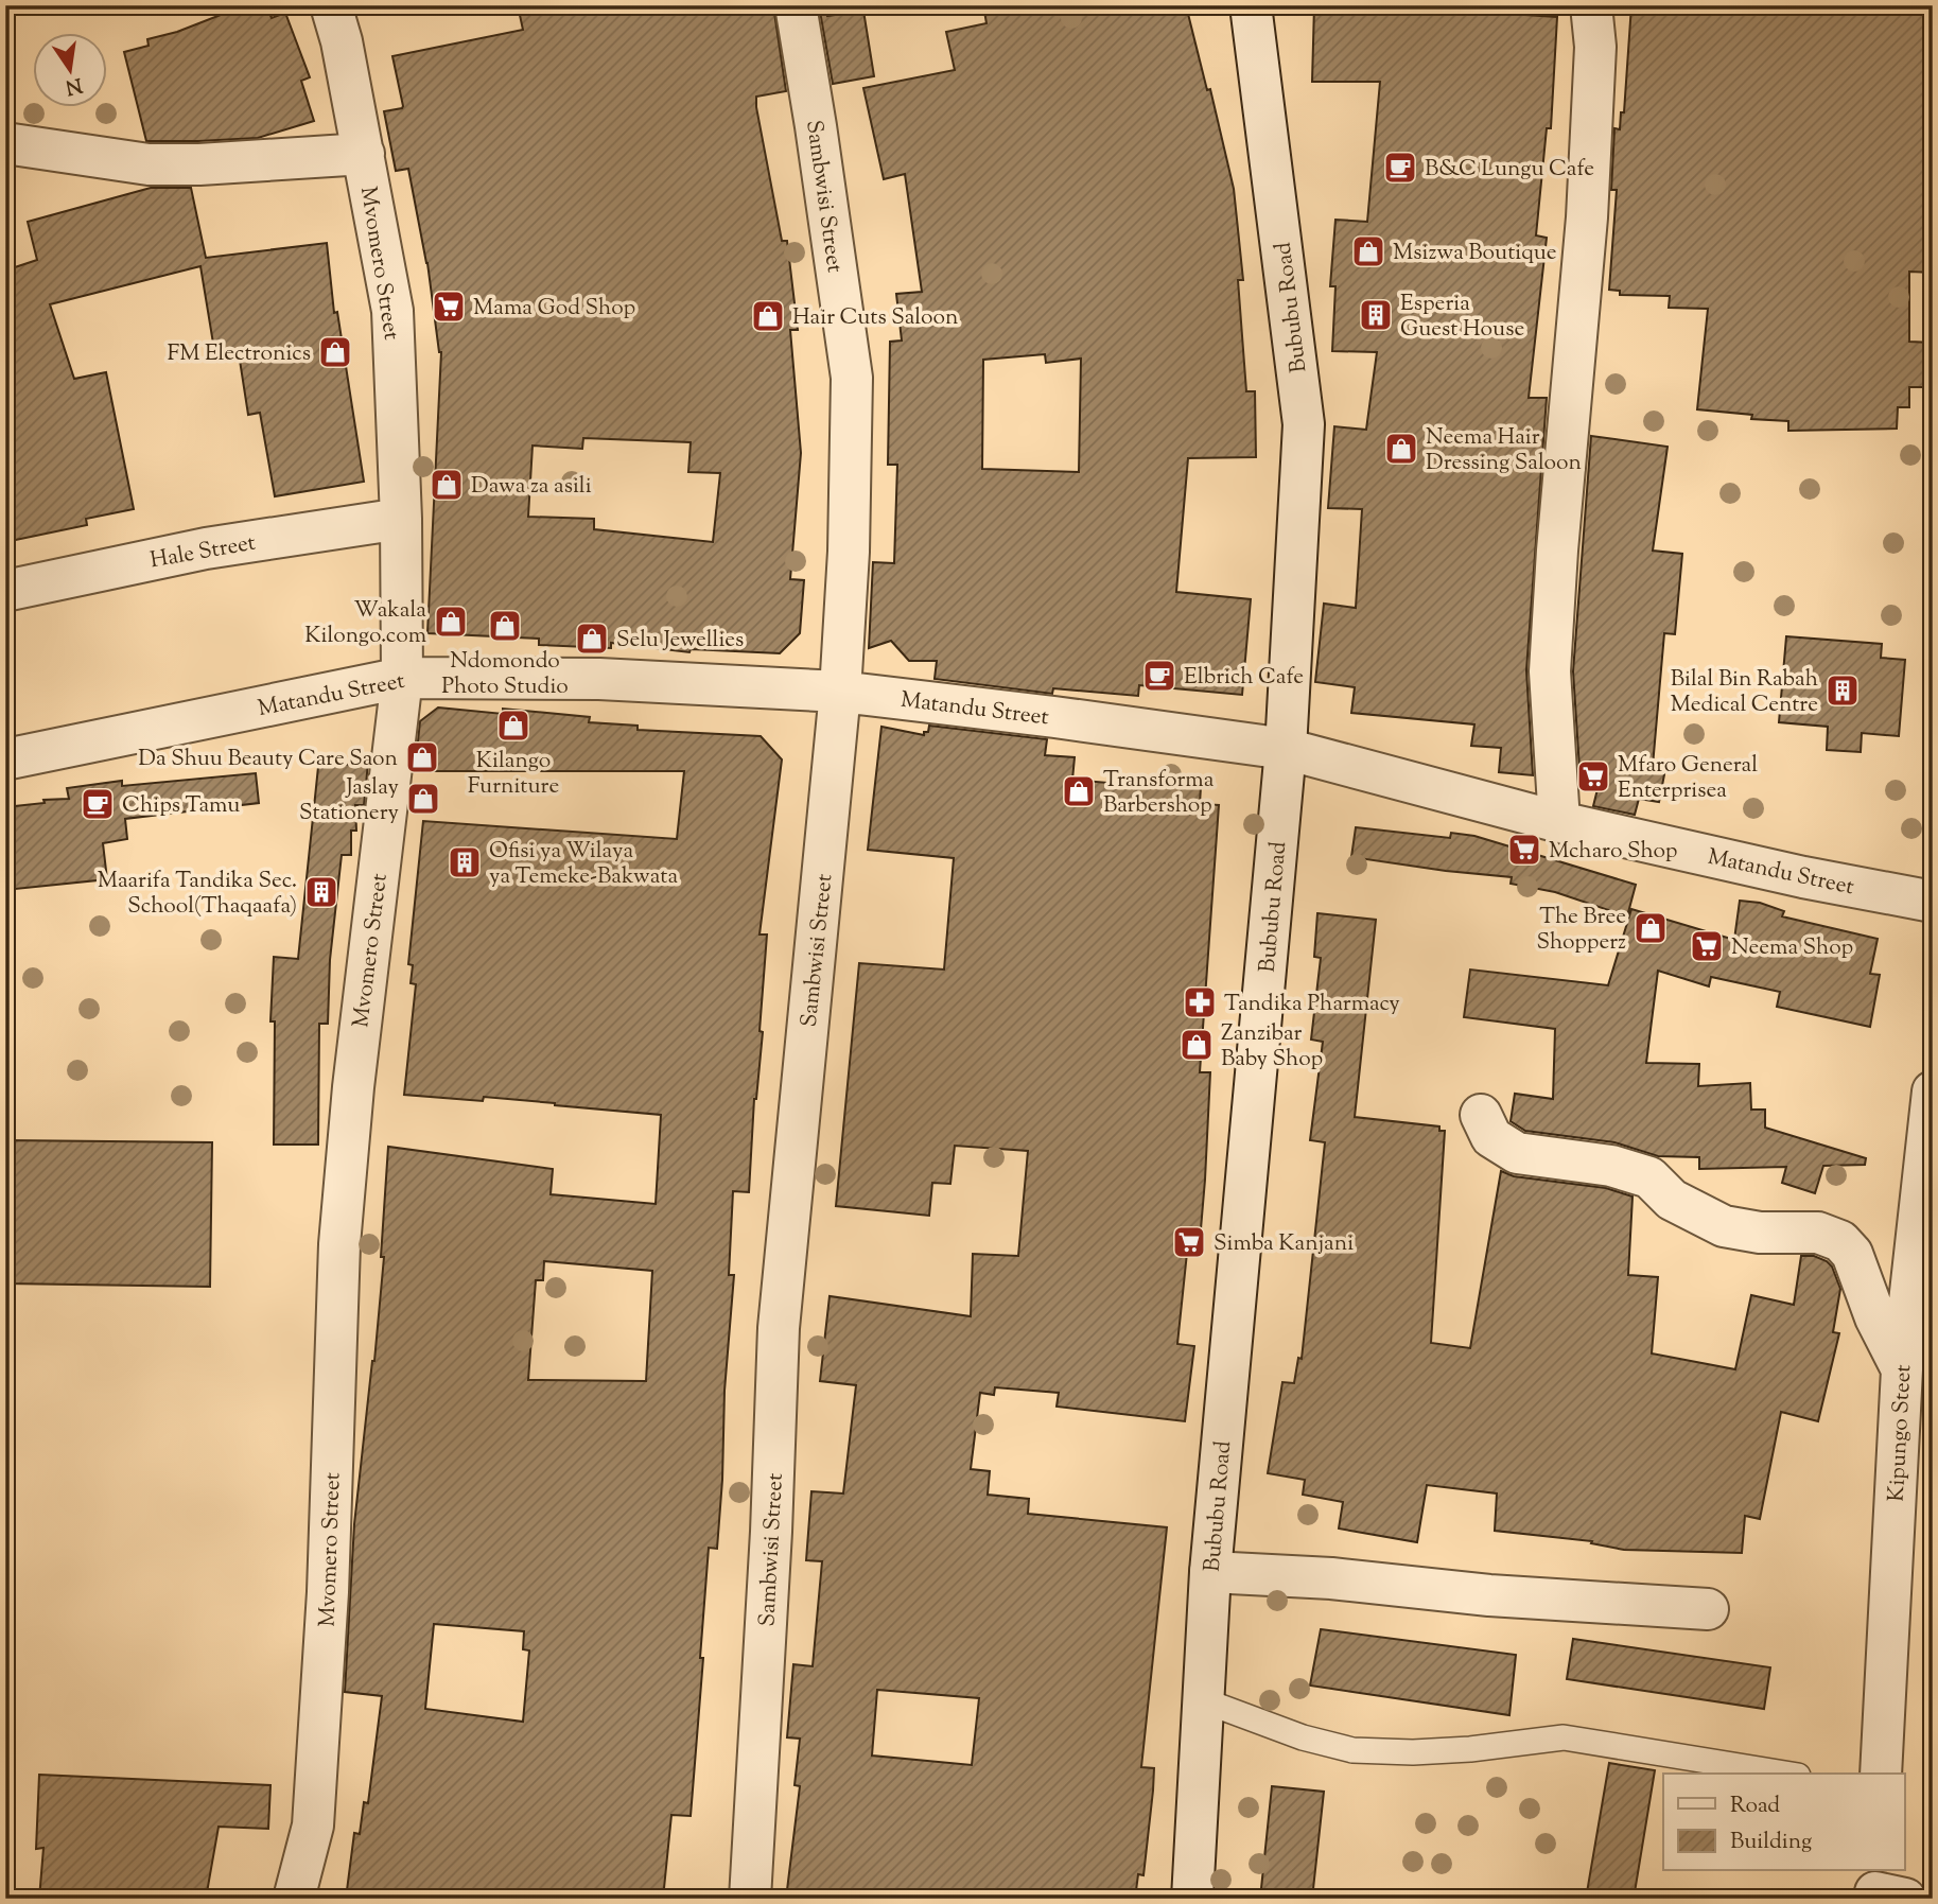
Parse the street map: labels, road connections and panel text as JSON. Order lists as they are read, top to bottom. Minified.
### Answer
{"streets":{"street":["Sambwisi Street","Mvomero Street","Bububu Road","Hale Street","Matandu Street","Kipungo Steet"]},"crossings":[["Sambwisi Street","Matandu Street"],["Mvomero Street","Hale Street"],["Mvomero Street","Matandu Street"],["Bububu Road","Matandu Street"]],"places":{"cafe":["B&C Lungu Cafe","Elbrich Cafe","Chips Tamu"],"shop":["Msizwa Boutique","Hair Cuts Saloon","FM Electronics","Neema Hair Dressing Saloon","Dawa za asili","Wakala Kilongo.com","Ndomondo Photo Studio","Selu Jewellies","Kilango Furniture","Da Shuu Beauty Care Saon","Transforma Barbershop","Jaslay Stationery","The Bree Shopperz","Zanzibar Baby Shop"],"supermarket":["Mama God Shop","Mfaro General Enterprisea","Mcharo Shop","Neema Shop","Simba Kanjani"],"building":["Esperia Guest House","Bilal Bin Rabah Medical Centre","Ofisi ya Wilaya ya Temeke-Bakwata","Maarifa Tandika Sec. School(Thaqaafa)"],"pharmacy":["Tandika Pharmacy"]},"legend":["Road","Building"],"north":"bottom"}
